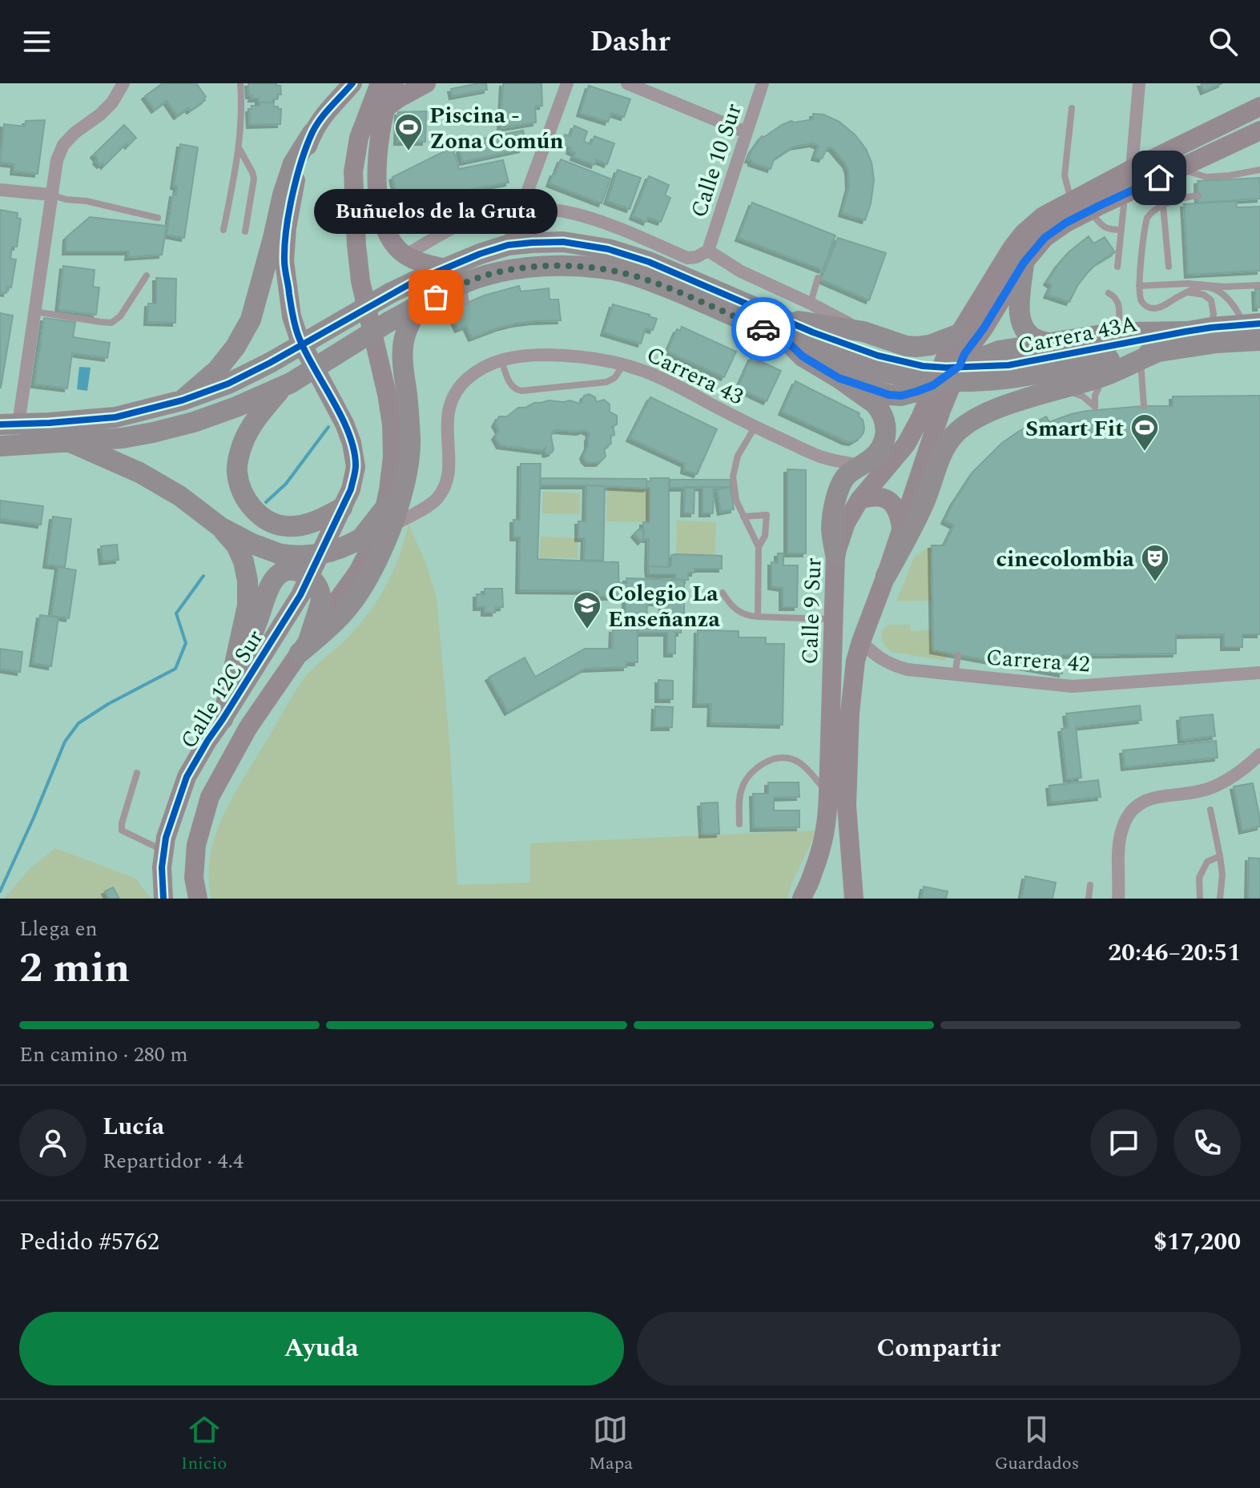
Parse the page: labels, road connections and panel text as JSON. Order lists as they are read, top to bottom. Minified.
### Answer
{"streets":{"main road":["Carrera 43A","Calle 9 Sur","Calle 12C Sur"],"street":["Calle 10 Sur","Carrera 43","Carrera 42"]},"crossings":[["Carrera 43","Calle 9 Sur"],["Calle 9 Sur","Carrera 42"]],"places":{"sports":["Piscina - Zona Común","Smart Fit"],"other":["Buñuelos de la Gruta"],"theatre":["cinecolombia"],"school or university":["Colegio La Enseñanza"]},"page":{"header":"Dashr","bubble":"Buñuelos de la Gruta","heading":["2 min","Llega en","20:46–20:51"],"panel":["Lucía","Repartidor · 4.4","Pedido #5762","$17,200"],"bar":"En camino · 280 m","buttons":["Ayuda","Compartir"],"tabs":["Inicio","Mapa","Guardados"]}}
